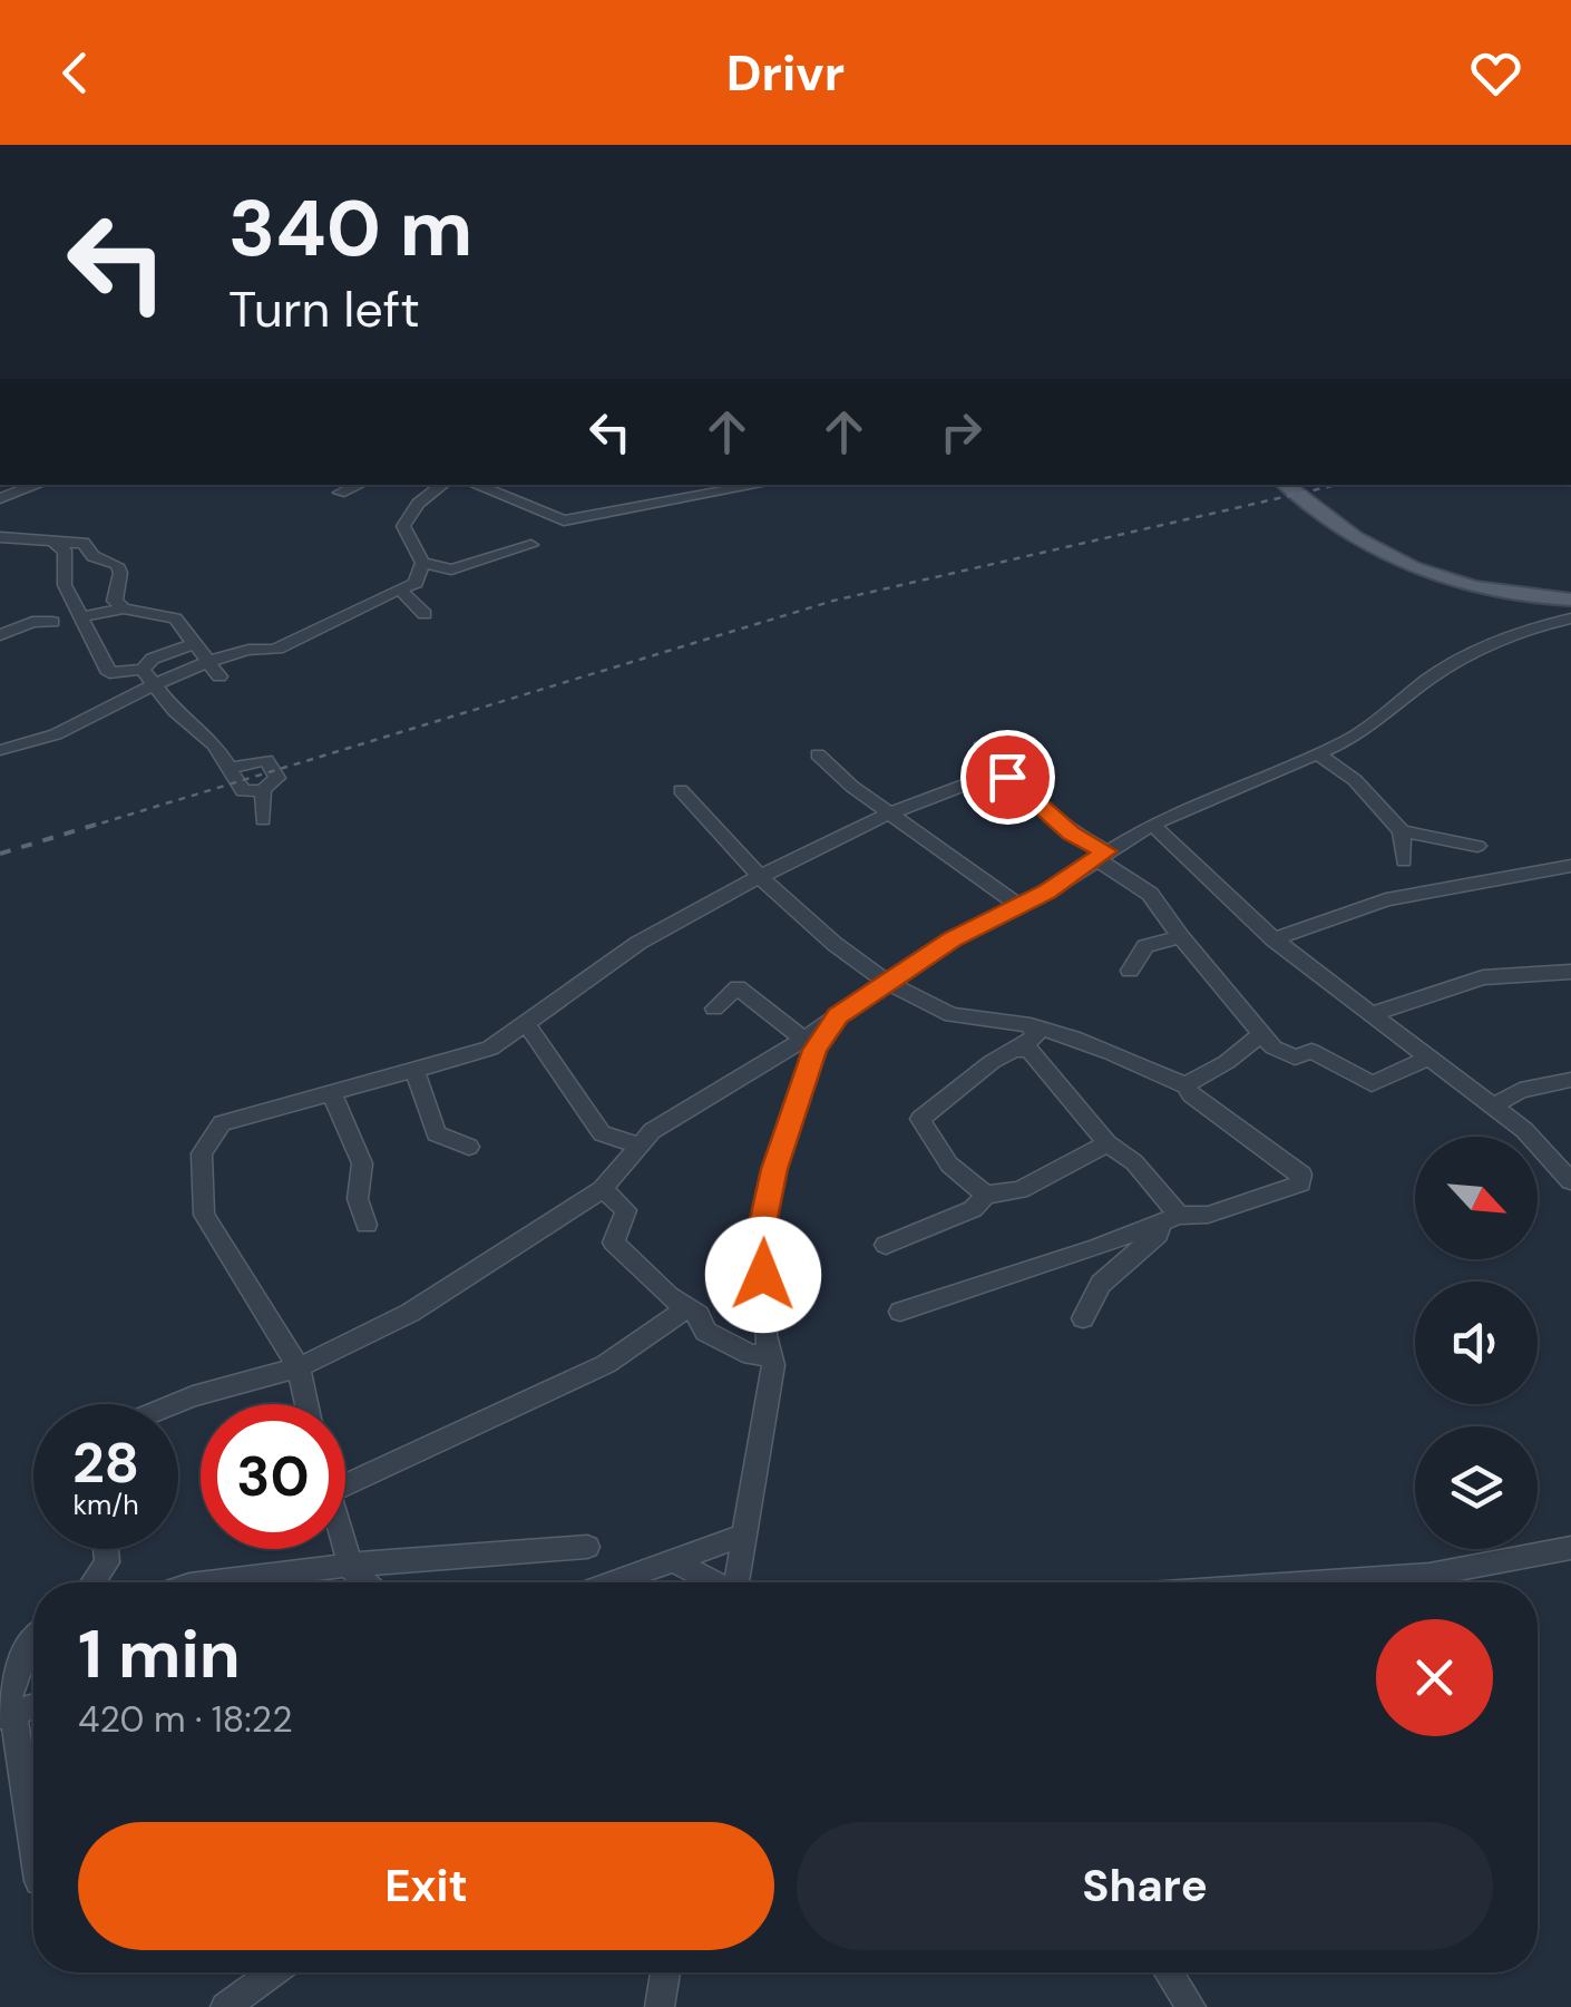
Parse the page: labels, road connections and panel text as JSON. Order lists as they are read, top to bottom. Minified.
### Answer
{"north":"bottom right","page":{"header":"Drivr","turn":["340 m","Turn left"],"speed":"28 km/h","limit":"30","heading":["1 min","420 m · 18:22"],"buttons":["Exit","Share"]}}
